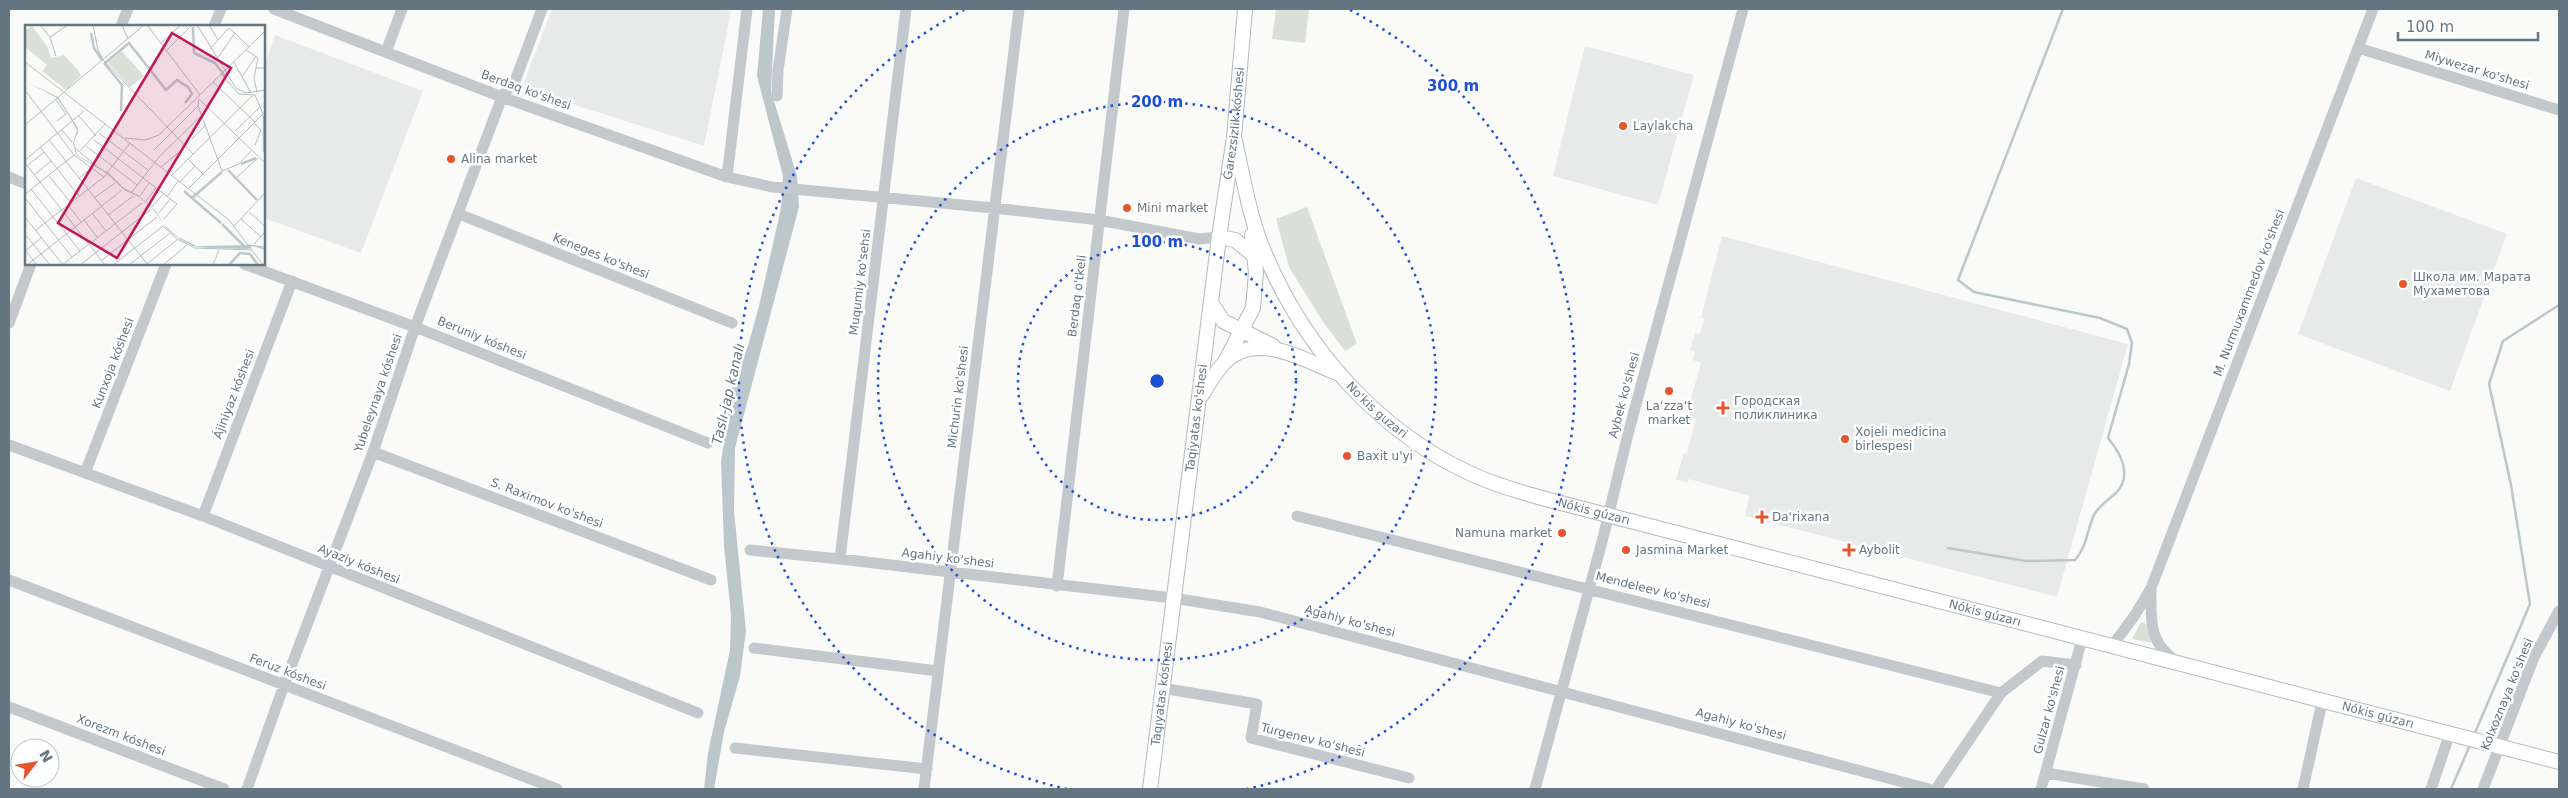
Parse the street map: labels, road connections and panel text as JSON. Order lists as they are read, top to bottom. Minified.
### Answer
{"streets":{"main road":["Ǵarezsizlik kóshesi","No'kis guzari","Taqiyatas ko'shesi","Nókis gúzarı","Taqıyatas kóshesi"],"street":["Miywezar ko'shesi","Berdaq ko'shesi","Keneges ko'shesi","Muqumiy ko'sehsi","M. Nurmuxammedov ko'shesi","Berdaq o'tkeli","Beruniy kóshesi","Kunxoja kóshesi","Yubeleynaya kóshesi","Ájiniyaz kóshesi","Aybek ko'shesi","Michurin ko'shesi","S. Raximov ko'shesi","Agahiy ko'shesi","Ayaziy kóshesi","Mendeleev ko'shesi","Feruz kóshesi","Kolxoznaya ko'shesi","Gulzar ko'shesi","Xorezm kóshesi","Turgenev ko'shesi"]},"crossings":[["Miywezar ko'shesi","M. Nurmuxammedov ko'shesi"],["Berdaq ko'shesi","Ǵarezsizlik kóshesi"],["Berdaq ko'shesi","Muqumiy ko'sehsi"],["Berdaq ko'shesi","Berdaq o'tkeli"],["Berdaq ko'shesi","Yubeleynaya kóshesi"],["Berdaq ko'shesi","Michurin ko'shesi"],["Berdaq ko'shesi","Taqiyatas ko'shesi"],["Ǵarezsizlik kóshesi","Taqiyatas ko'shesi"],["Keneges ko'shesi","Yubeleynaya kóshesi"],["Muqumiy ko'sehsi","Agahiy ko'shesi"],["Berdaq o'tkeli","Agahiy ko'shesi"],["Beruniy kóshesi","Yubeleynaya kóshesi"],["Beruniy kóshesi","Ájiniyaz kóshesi"],["Kunxoja kóshesi","Ayaziy kóshesi"],["Yubeleynaya kóshesi","S. Raximov ko'shesi"],["Yubeleynaya kóshesi","Ayaziy kóshesi"],["Yubeleynaya kóshesi","Feruz kóshesi"],["Ájiniyaz kóshesi","Ayaziy kóshesi"],["Aybek ko'shesi","Nókis gúzarı"],["Aybek ko'shesi","Agahiy ko'shesi"],["Aybek ko'shesi","Mendeleev ko'shesi"],["Michurin ko'shesi","Agahiy ko'shesi"],["No'kis guzari","Nókis gúzarı"],["Taqiyatas ko'shesi","Agahiy ko'shesi"],["Taqiyatas ko'shesi","Taqıyatas kóshesi"],["Nókis gúzarı","Kolxoznaya ko'shesi"],["Nókis gúzarı","Gulzar ko'shesi"],["Agahiy ko'shesi","Taqıyatas kóshesi"],["Taqıyatas kóshesi","Turgenev ko'shesi"]],"water":["Taslı-jap kanalı"],"places":{"other":["Laylakcha","Alina market","Mini market","Школа им. Марата Мухаметова","Laʻzzaʻt market","Xojeli medicina birlespesi","Baxit u'yi","Namuna market","Jasmina Market"],"health":["Городская поликлиника","Da'rixana","Aybolit"]},"scale_bar":"100 m","north":"top right","rings":["300 m","200 m","100 m"]}
